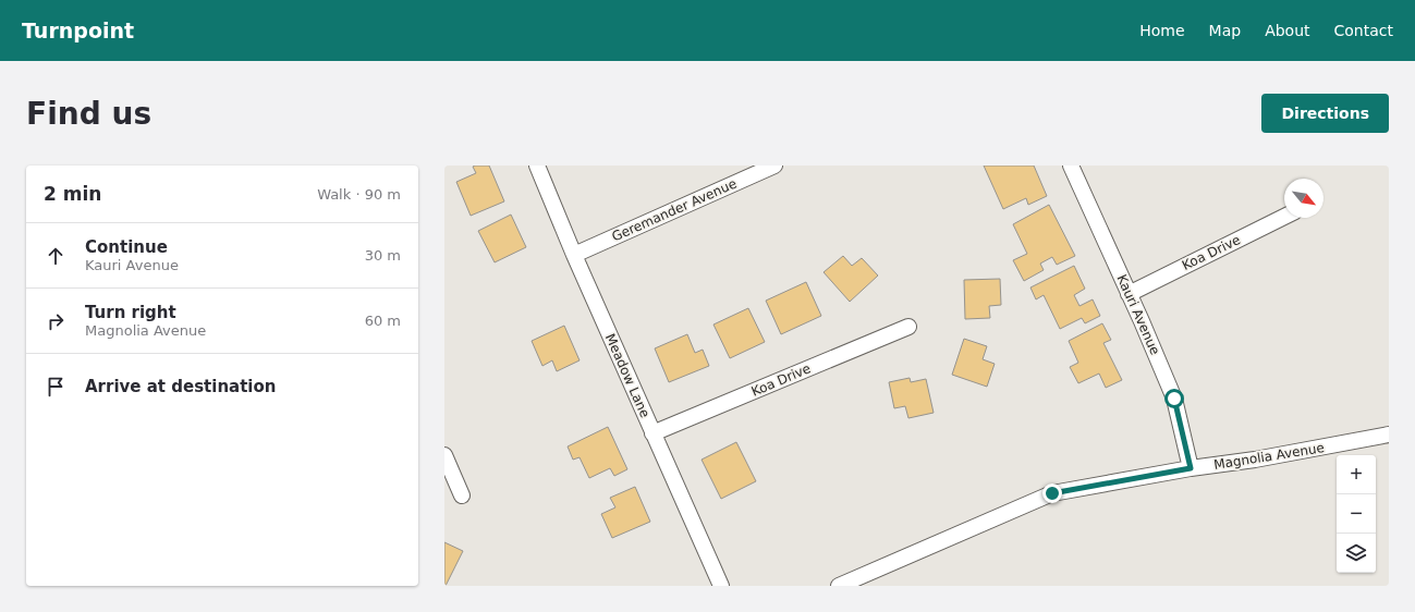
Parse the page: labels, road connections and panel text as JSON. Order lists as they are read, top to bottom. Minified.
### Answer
{"streets":{"street":["Geremander Avenue","Koa Drive","Kauri Avenue","Meadow Lane","Magnolia Avenue"]},"crossings":[["Geremander Avenue","Meadow Lane"],["Koa Drive","Kauri Avenue"],["Koa Drive","Meadow Lane"],["Kauri Avenue","Magnolia Avenue"]],"north":"bottom right","page":{"header":"Turnpoint","nav":["Home","Map","About","Contact"],"buttons":"Directions","title":"Find us","heading":["2 min","Walk · 90 m"],"list":[["Continue","Kauri Avenue","30 m"],["Turn right","Magnolia Avenue","60 m"],"Arrive at destination"],"map_buttons":["+","−"]}}
